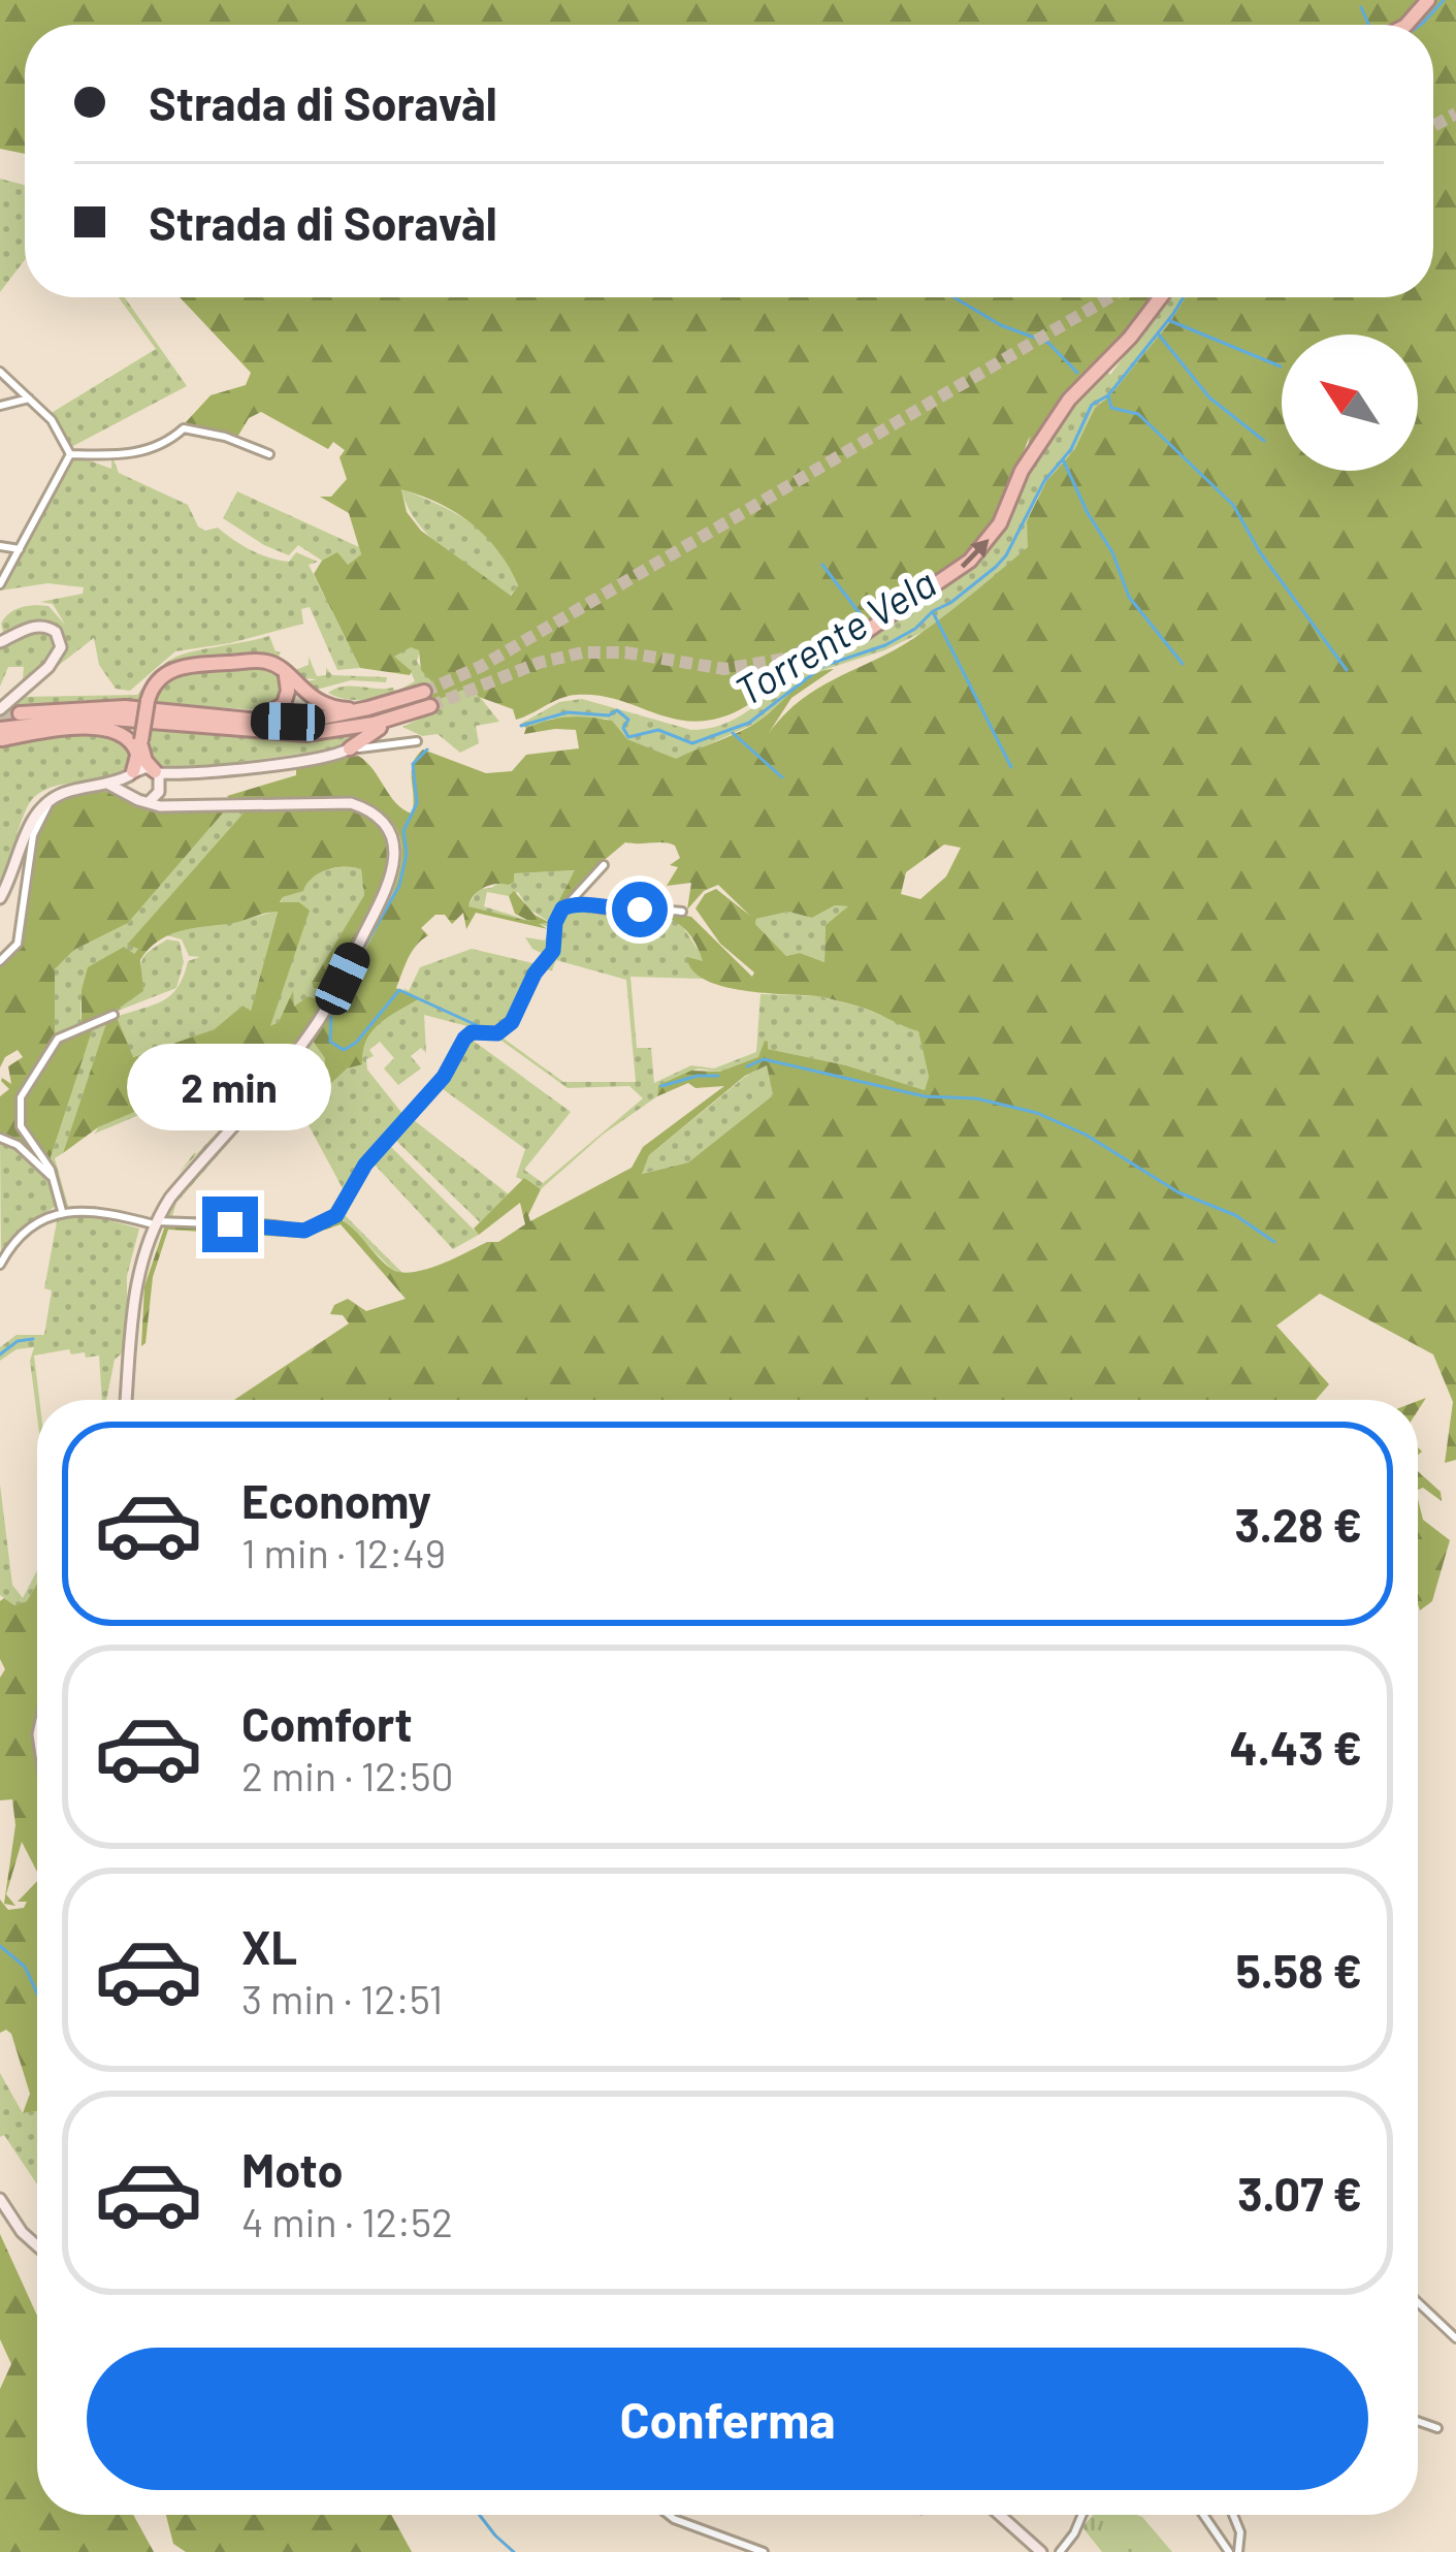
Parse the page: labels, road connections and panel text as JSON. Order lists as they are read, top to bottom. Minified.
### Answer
{"water":["Torrente Vela"],"north":"top left","page":{"banner":["Strada di Soravàl","Strada di Soravàl"],"bubble":"2 min","list":[{"name":"Economy","note":"1 min · 12:49","value":"3.28 €"},{"name":"Comfort","note":"2 min · 12:50","value":"4.43 €"},{"name":"XL","note":"3 min · 12:51","value":"5.58 €"},{"name":"Moto","note":"4 min · 12:52","value":"3.07 €"}],"buttons":"Conferma"}}
